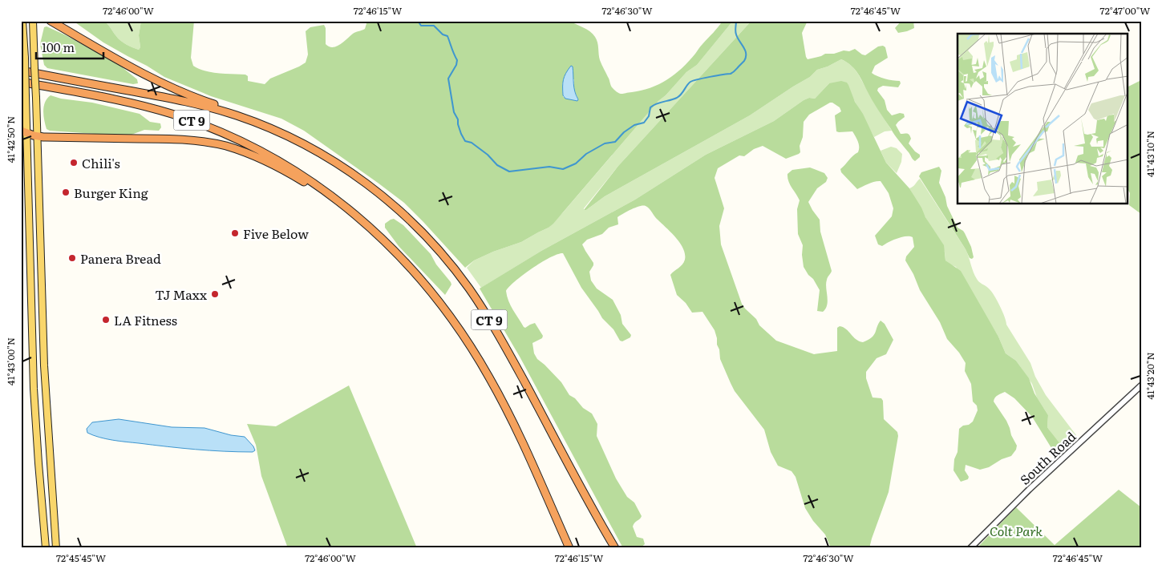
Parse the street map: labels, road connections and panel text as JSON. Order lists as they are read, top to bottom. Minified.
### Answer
{"streets":{"highway":["CT 9"],"street":["South Road"]},"parks":["Colt Park"],"places":["Chili's","Burger King","Five Below","Panera Bread","TJ Maxx","LA Fitness"],"scale_bar":"100 m","coordinates":["72°46'00\"W","72°46'15\"W","72°46'30\"W","72°46'45\"W","72°47'00\"W","41°42'50\"N","41°43'10\"N","41°43'00\"N","41°43'20\"N","72°45'45\"W"]}
